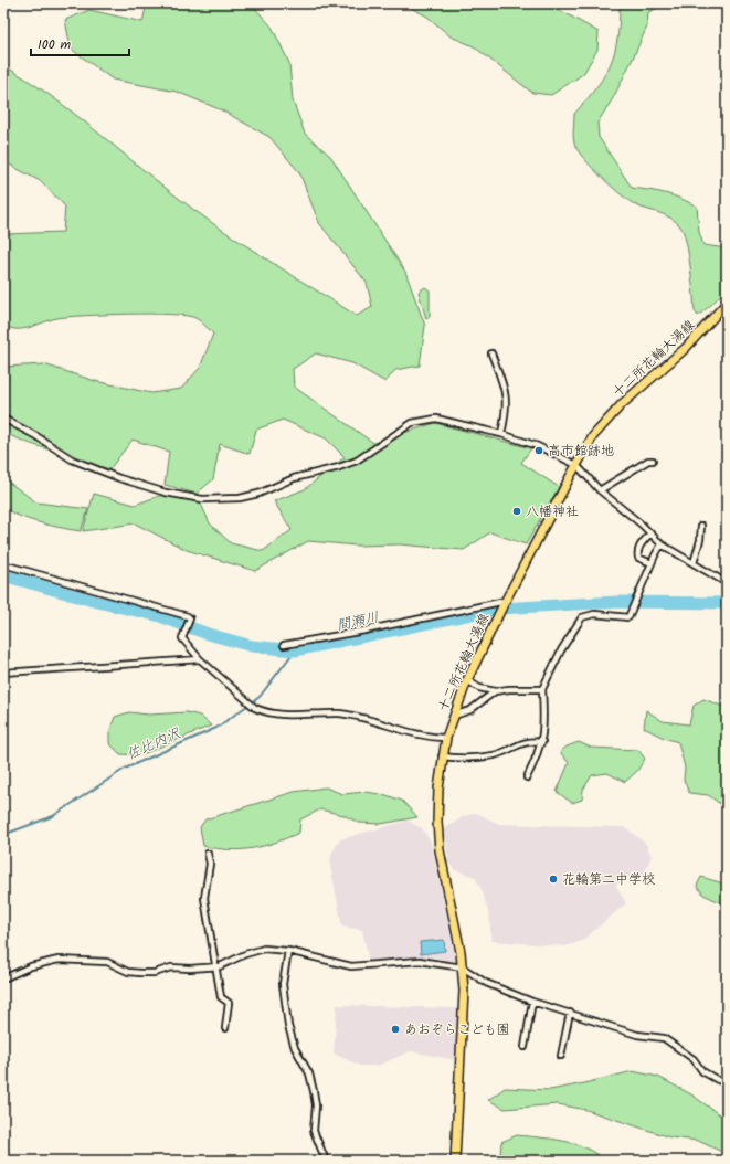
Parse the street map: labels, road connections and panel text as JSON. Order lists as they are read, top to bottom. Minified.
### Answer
{"streets":{"main road":["十二所花輪大湯線"]},"water":["間瀬川","佐比内沢"],"places":["高市館跡地","八幡神社","花輪第二中学校","あおぞらこども園"],"scale_bar":"100 m"}
